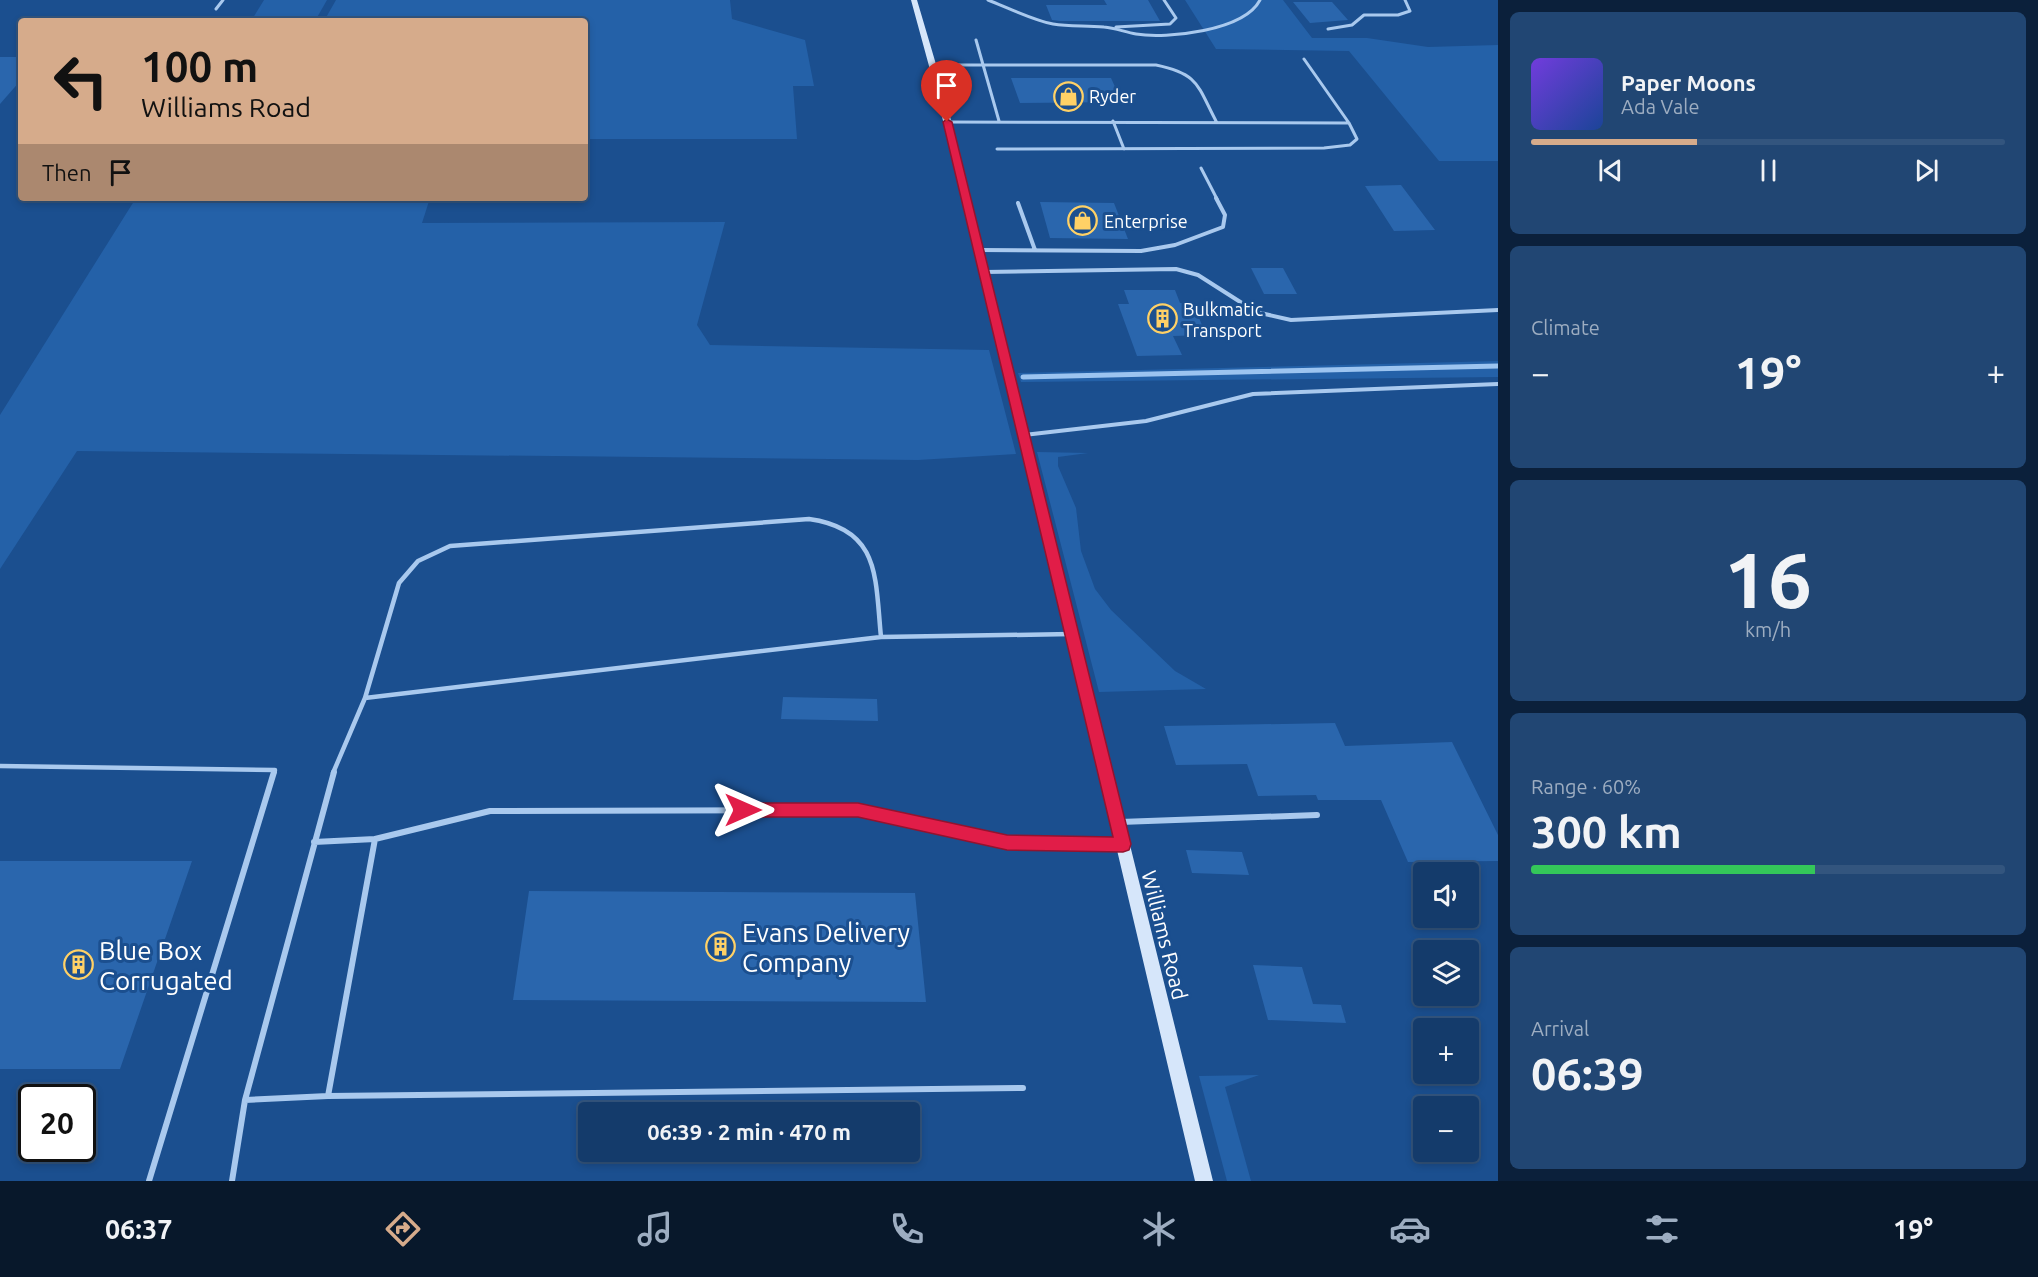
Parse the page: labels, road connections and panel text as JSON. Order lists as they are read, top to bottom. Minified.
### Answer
{"streets":{"main road":["Williams Road"]},"places":{"shop":["Ryder","Enterprise"],"building":["Bulkmatic Transport","Evans Delivery Company","Blue Box Corrugated"]},"page":{"turn":["100 m","Williams Road"],"song":["Paper Moons","Ada Vale"],"then":"Then","tile":["Climate",["16","km/h"],["Range · 60%","300 km"],["Arrival","06:39"]],"heat":["−","19°","+"],"map_buttons":["+","−"],"limit":"20","trip":"06:39 · 2 min · 470 m","tabs":["06:37","19°"]}}
